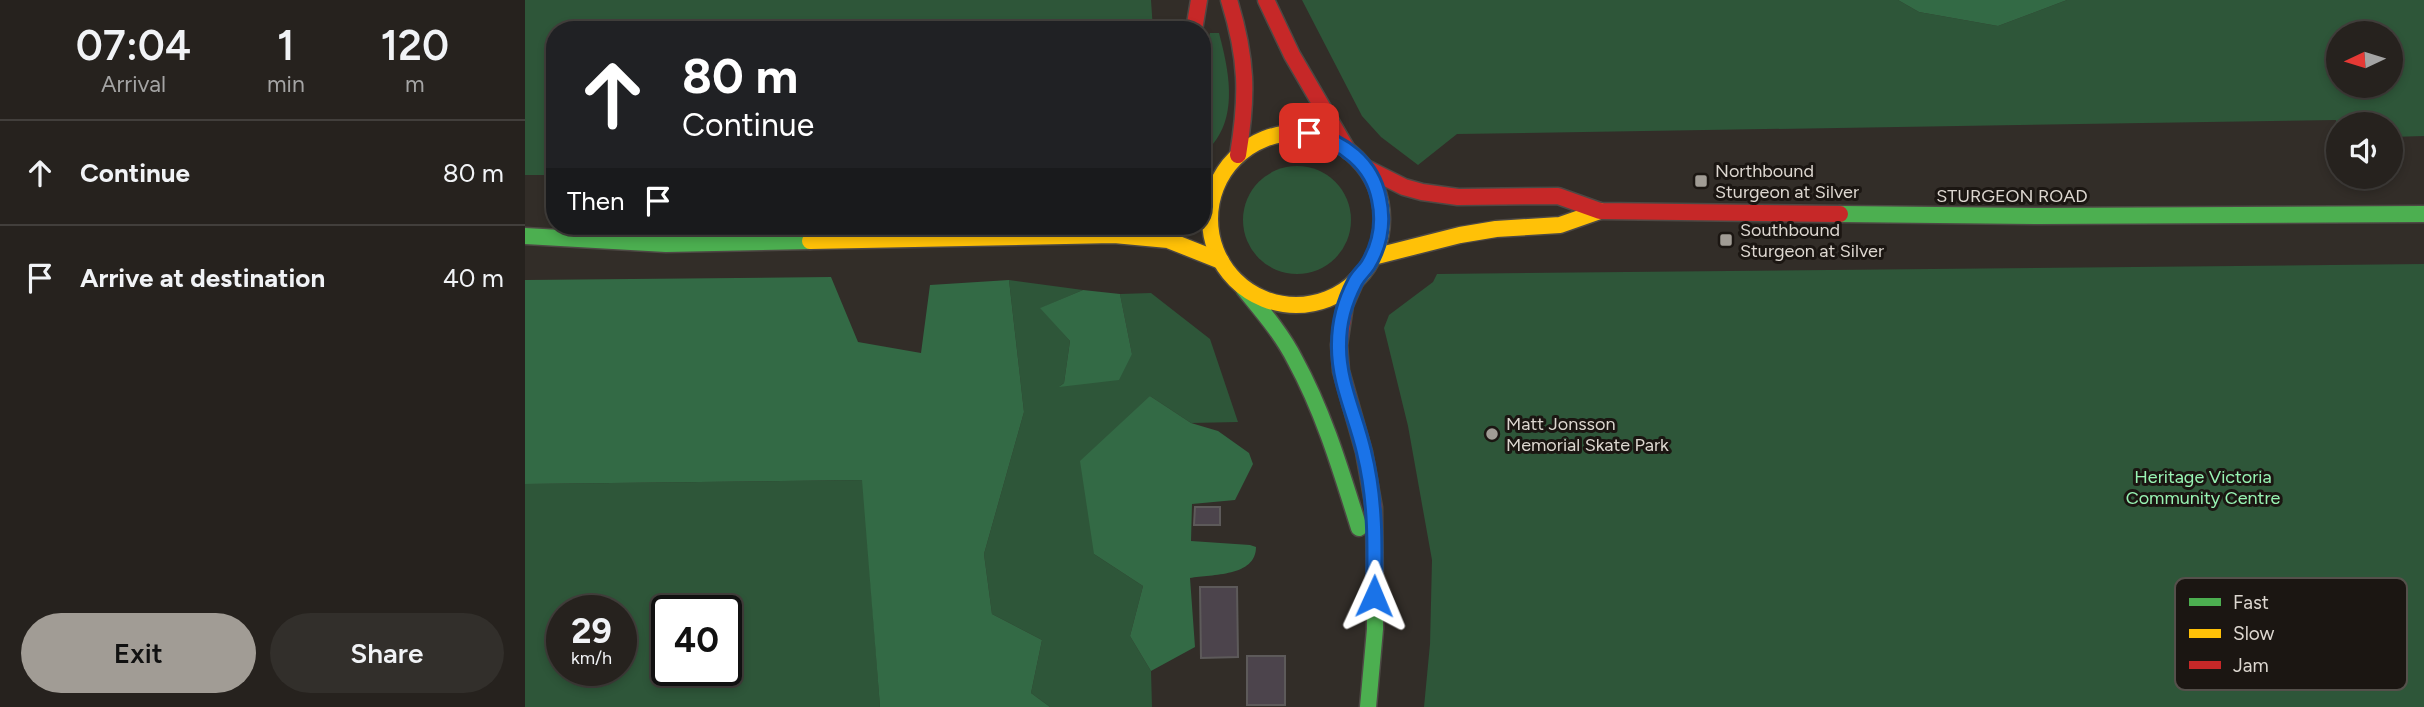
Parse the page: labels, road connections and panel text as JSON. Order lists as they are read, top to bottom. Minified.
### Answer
{"streets":{"main road":["STURGEON ROAD"]},"parks":["Heritage Victoria Community Centre"],"places":{"transit":["Northbound Sturgeon at Silver","Southbound Sturgeon at Silver"],"other":["Matt Jonsson Memorial Skate Park"]},"legend":["Fast","Slow","Jam"],"north":"left","page":{"eta":["07:04","Arrival","1","min","120","m"],"turn":["80 m","Continue"],"list":[{"name":"Continue","value":"80 m"},{"name":"Arrive at destination","value":"40 m"}],"then":"Then","speed":"29 km/h","limit":"40","buttons":["Exit","Share"]}}
